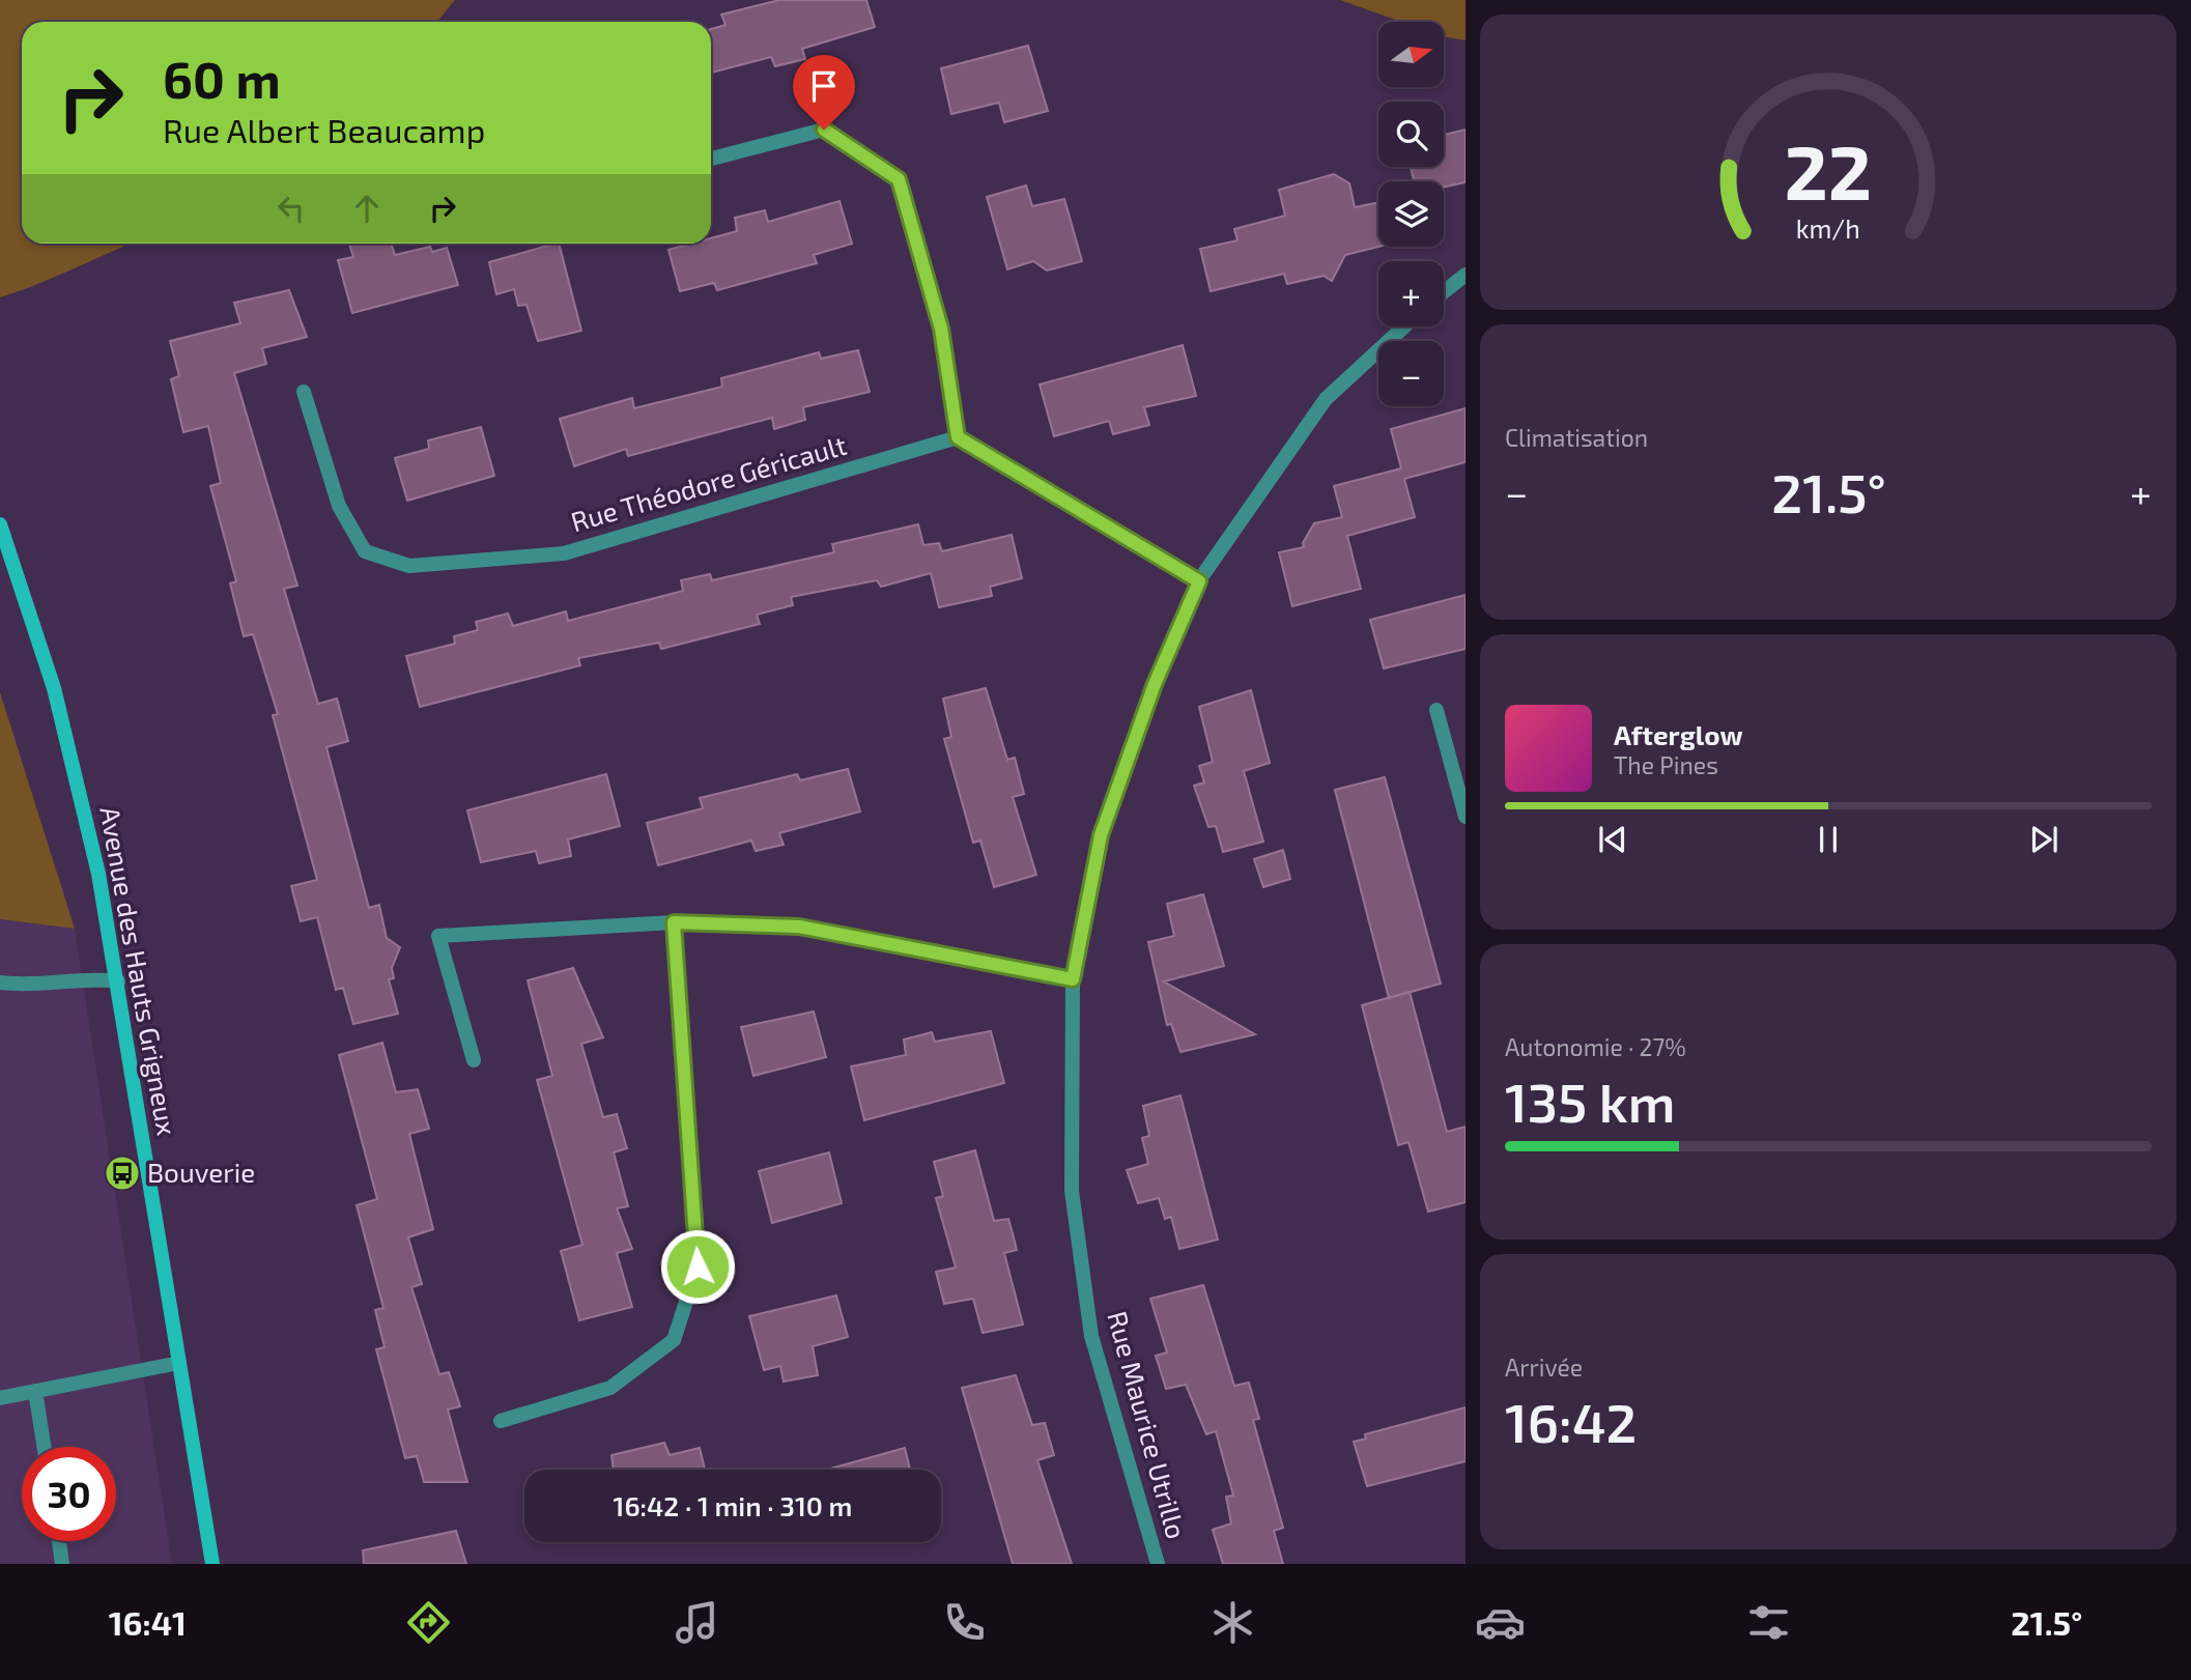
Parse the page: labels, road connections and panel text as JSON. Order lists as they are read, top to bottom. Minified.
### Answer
{"streets":{"street":["Rue Théodore Géricault","Avenue des Hauts Grigneux","Rue Maurice Utrillo"]},"places":{"bus stop":["Bouverie"]},"north":"right","page":{"map_buttons":["+","−"],"turn":["60 m","Rue Albert Beaucamp"],"tile":["Climatisation",["Autonomie · 27%","135 km"],["Arrivée","16:42"]],"heat":["−","21.5°","+"],"song":["Afterglow","The Pines"],"limit":"30","trip":"16:42 · 1 min · 310 m","tabs":["16:41","21.5°"],"gauge":["22","km/h"]}}
